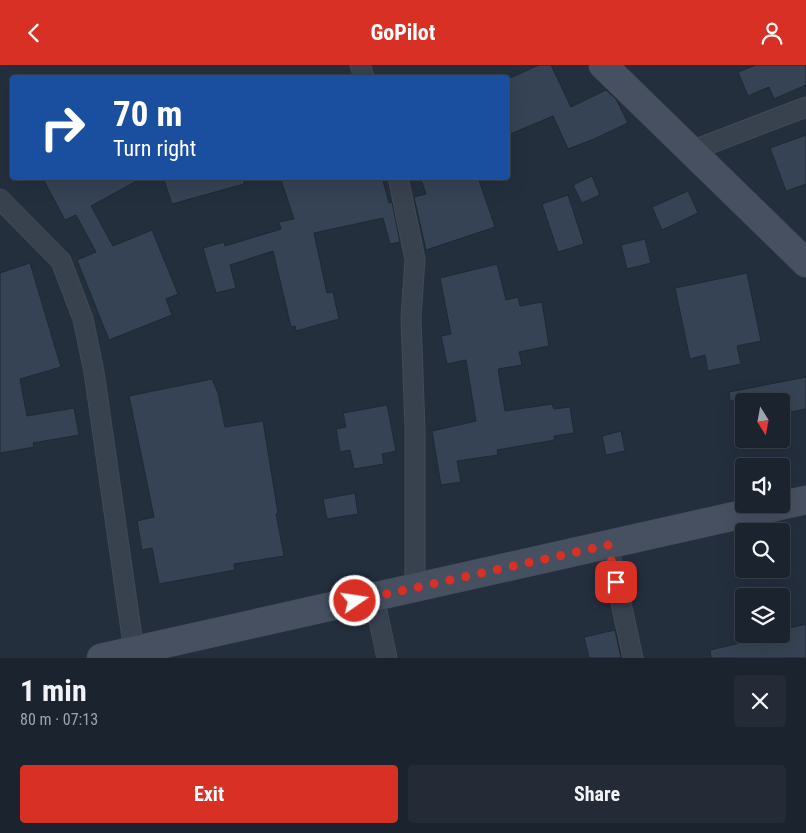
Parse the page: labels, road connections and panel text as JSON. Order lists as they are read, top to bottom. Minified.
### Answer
{"north":"bottom","page":{"header":"GoPilot","turn":["70 m","Turn right"],"heading":["1 min","80 m · 07:13"],"buttons":["Exit","Share"]}}
